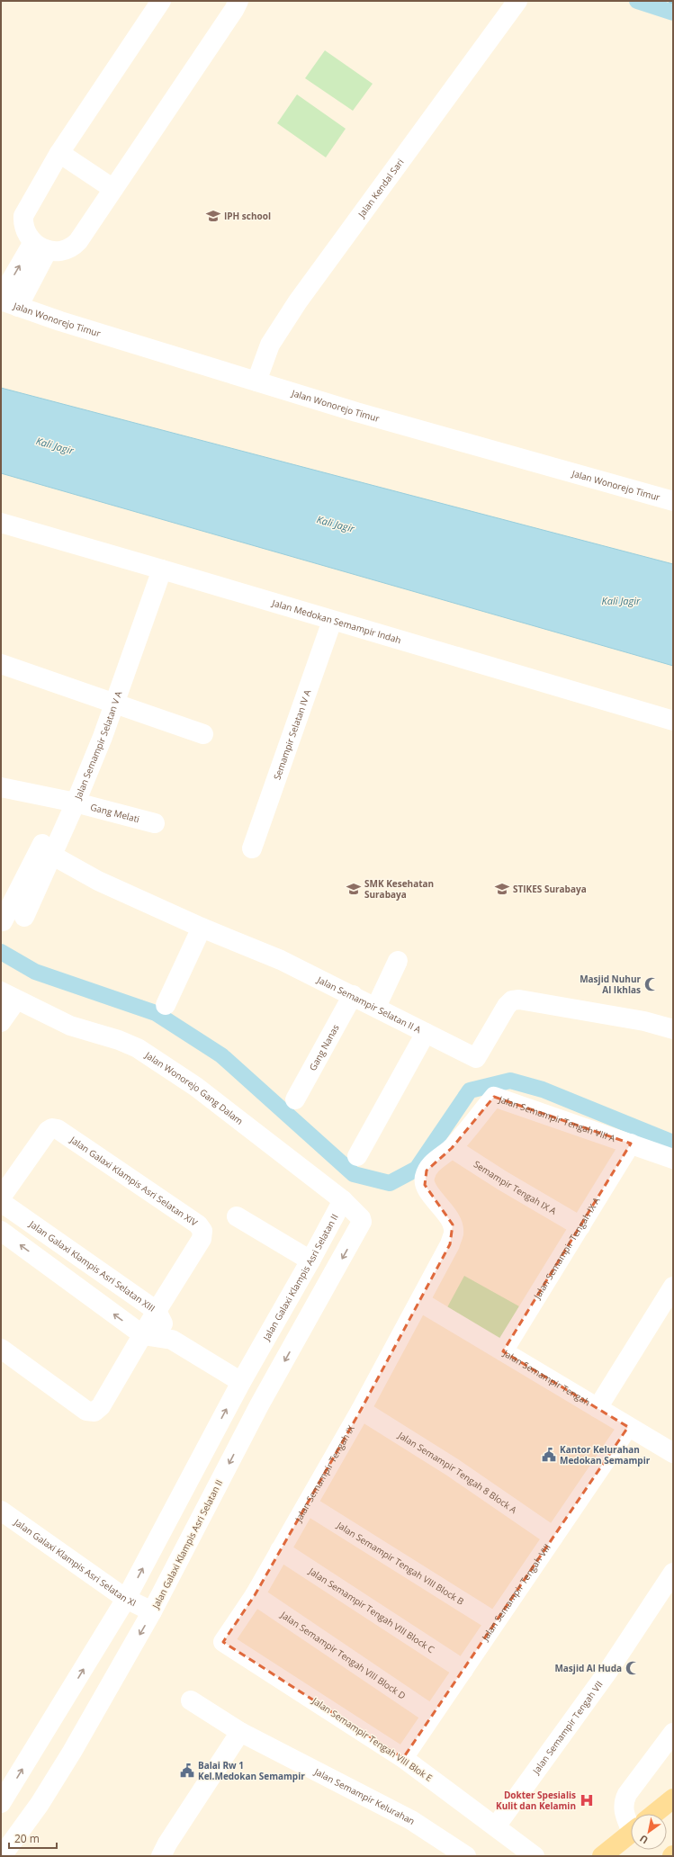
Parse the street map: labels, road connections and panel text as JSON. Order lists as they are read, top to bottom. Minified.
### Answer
{"streets":{"street":["Jalan Kendal Sari","Jalan Wonorejo Timur","Jalan Medokan Semampir Indah","Semampir Selatan IV A","Jalan Semampir Selatan V A","Gang Melati","Jalan Semampir Selatan II A","Gang Nanas","Jalan Wonorejo Gang Dalam","Jalan Semampir Tengah VIII A","Jalan Galaxi Klampis Asri Selatan XIV","Semampir Tengah IX A","Jalan Semampir Tengah IX A","Jalan Galaxi Klampis Asri Selatan XIII","Jalan Galaxi Klampis Asri Selatan II","Jalan Semampir Tengah","Jalan Semampir Tengah 8 Block A","Jalan Semampir Tengah IX","Jalan Galaxi Klampis Asri Selatan XI","Jalan Semampir Tengah VIII Block B","Jalan Semampir Tengah VIII","Jalan Semampir Tengah VIII Block C","Jalan Semampir Tengah VIII Block D","Jalan Semampir Tengah VII","Jalan Semampir Tengah VIII Blok E","Jalan Semampir Kelurahan"]},"crossings":[["Jalan Kendal Sari","Jalan Wonorejo Timur"],["Jalan Medokan Semampir Indah","Semampir Selatan IV A"],["Jalan Medokan Semampir Indah","Jalan Semampir Selatan V A"],["Jalan Semampir Selatan V A","Gang Melati"],["Jalan Semampir Selatan V A","Jalan Semampir Selatan II A"],["Jalan Semampir Selatan II A","Gang Nanas"],["Jalan Wonorejo Gang Dalam","Jalan Galaxi Klampis Asri Selatan II"],["Jalan Semampir Tengah VIII A","Semampir Tengah IX A"],["Jalan Semampir Tengah VIII A","Jalan Semampir Tengah IX A"],["Jalan Semampir Tengah VIII A","Jalan Semampir Tengah"],["Jalan Semampir Tengah VIII A","Jalan Semampir Tengah IX"],["Jalan Galaxi Klampis Asri Selatan XIV","Jalan Galaxi Klampis Asri Selatan XIII"],["Semampir Tengah IX A","Jalan Semampir Tengah IX A"],["Jalan Semampir Tengah IX A","Jalan Semampir Tengah"],["Jalan Galaxi Klampis Asri Selatan II","Jalan Galaxi Klampis Asri Selatan XI"],["Jalan Semampir Tengah","Jalan Semampir Tengah IX"],["Jalan Semampir Tengah","Jalan Semampir Tengah VIII"],["Jalan Semampir Tengah 8 Block A","Jalan Semampir Tengah IX"],["Jalan Semampir Tengah 8 Block A","Jalan Semampir Tengah VIII"],["Jalan Semampir Tengah IX","Jalan Semampir Tengah VIII Block B"],["Jalan Semampir Tengah IX","Jalan Semampir Tengah VIII Block C"],["Jalan Semampir Tengah IX","Jalan Semampir Tengah VIII Block D"],["Jalan Semampir Tengah IX","Jalan Semampir Tengah VIII Blok E"],["Jalan Semampir Tengah VIII Block B","Jalan Semampir Tengah VIII"],["Jalan Semampir Tengah VIII","Jalan Semampir Tengah VIII Block C"],["Jalan Semampir Tengah VIII","Jalan Semampir Tengah VIII Block D"],["Jalan Semampir Tengah VIII","Jalan Semampir Tengah VIII Blok E"],["Jalan Semampir Tengah VII","Jalan Semampir Tengah VIII Blok E"]],"water":["Kali Jagir"],"places":{"school or university":["IPH school","SMK Kesehatan Surabaya","STIKES Surabaya"],"mosque":["Masjid Nuhur Al Ikhlas","Masjid Al Huda"],"public building":["Kantor Kelurahan Medokan Semampir","Balai Rw 1 Kel.Medokan Semampir"],"hospital":["Dokter Spesialis Kulit dan Kelamin"]},"scale_bar":"20 m","north":"bottom left"}
